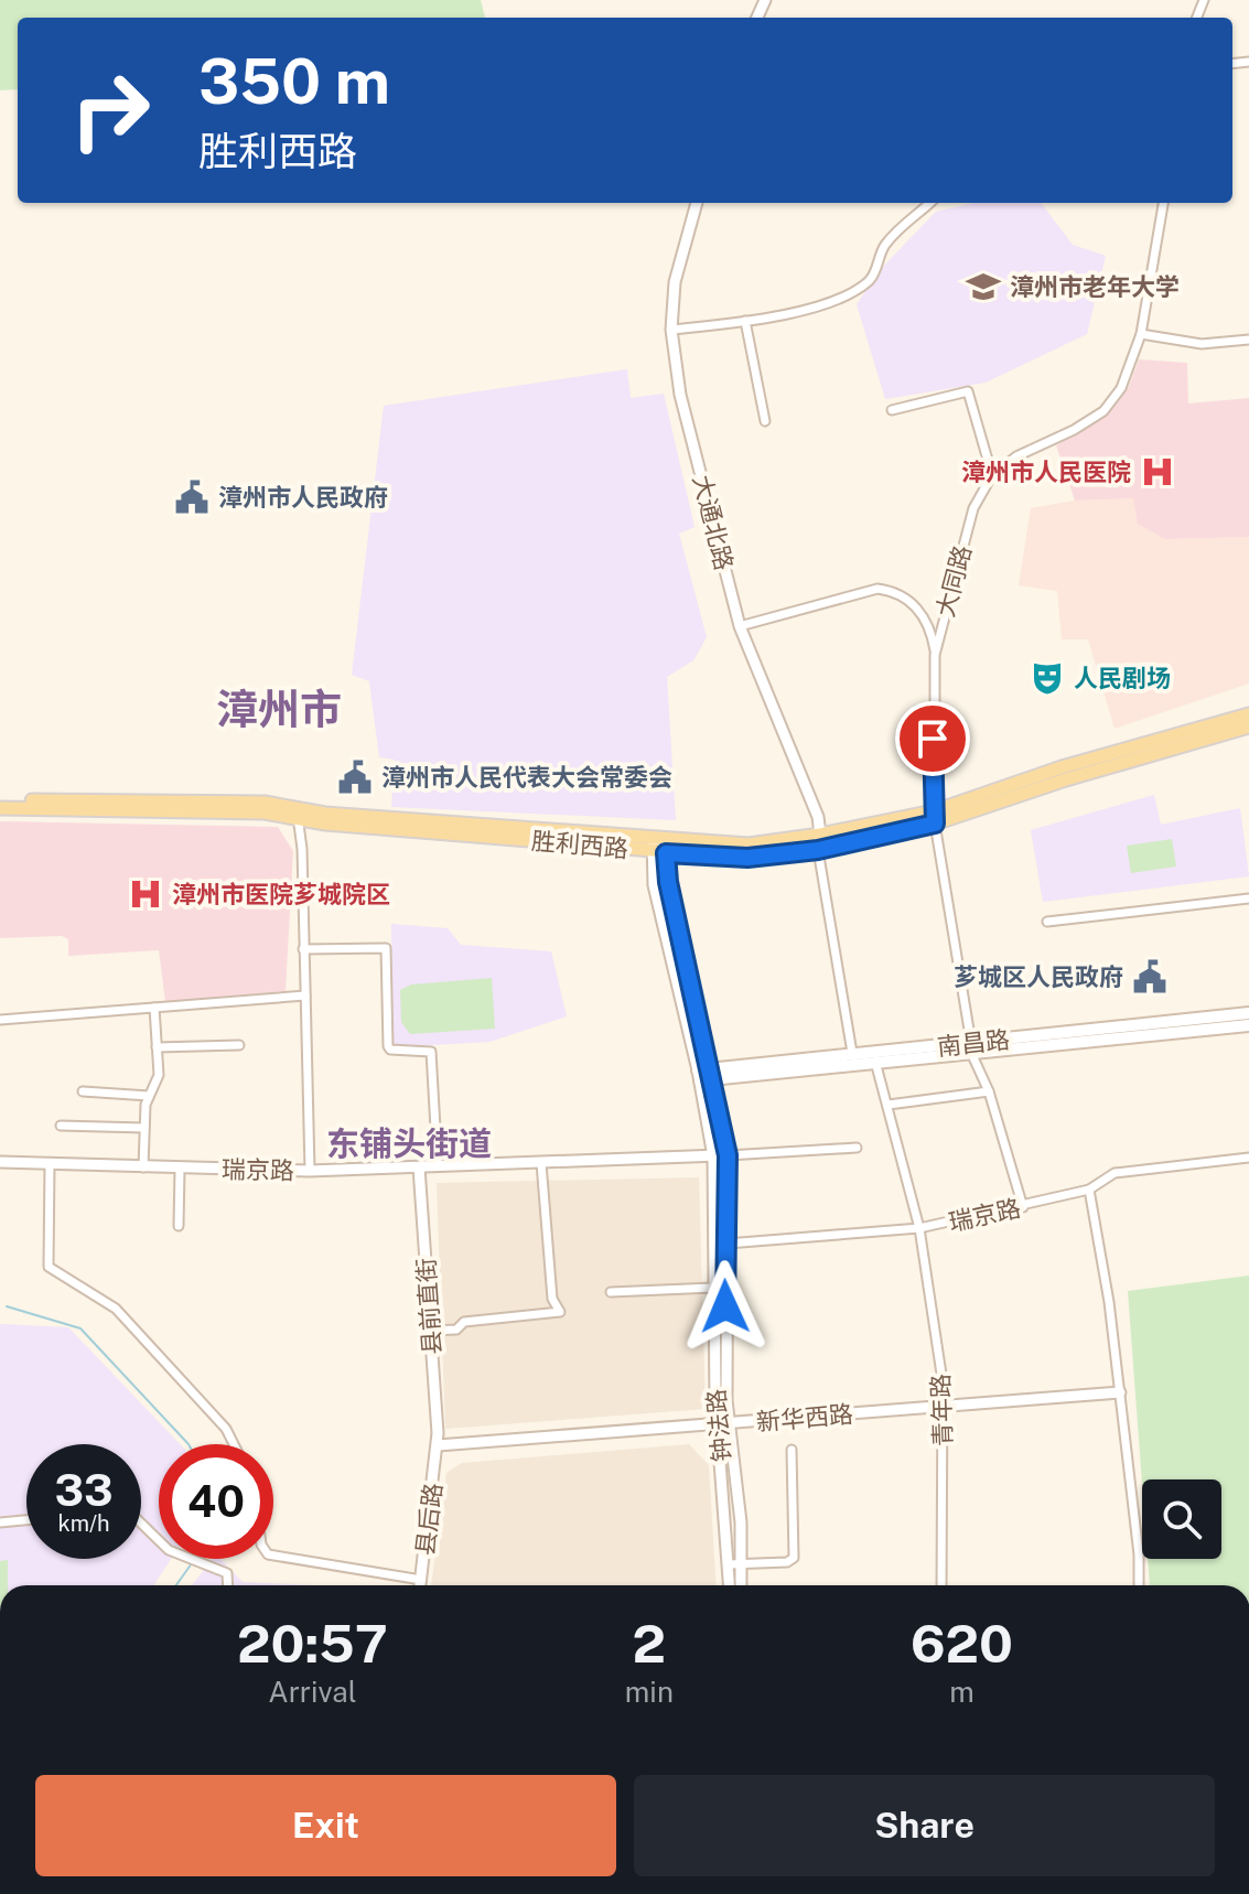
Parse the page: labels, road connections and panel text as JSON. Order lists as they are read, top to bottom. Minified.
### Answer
{"streets":{"main road":["胜利西路","南昌路"],"street":["大通北路","大同路","瑞京路","县前直街","青年路","新华西路","钟法路","县后路"]},"crossings":[["大同路","胜利西路"],["大同路","南昌路"],["大同路","瑞京路"],["胜利西路","钟法路"],["南昌路","青年路"],["南昌路","钟法路"],["瑞京路","县前直街"],["瑞京路","青年路"],["瑞京路","钟法路"],["县前直街","新华西路"],["县前直街","县后路"],["青年路","新华西路"],["新华西路","钟法路"],["新华西路","县后路"]],"districts":["漳州市","东铺头街道"],"places":{"school or university":["漳州市老年大学"],"hospital":["漳州市人民医院","漳州市医院芗城院区"],"public building":["漳州市人民政府","漳州市人民代表大会常委会","芗城区人民政府"],"theatre":["人民剧场"]},"page":{"turn":["350 m","胜利西路"],"speed":"33 km/h","limit":"40","eta":["20:57","Arrival","2","min","620","m"],"buttons":["Exit","Share"]}}
